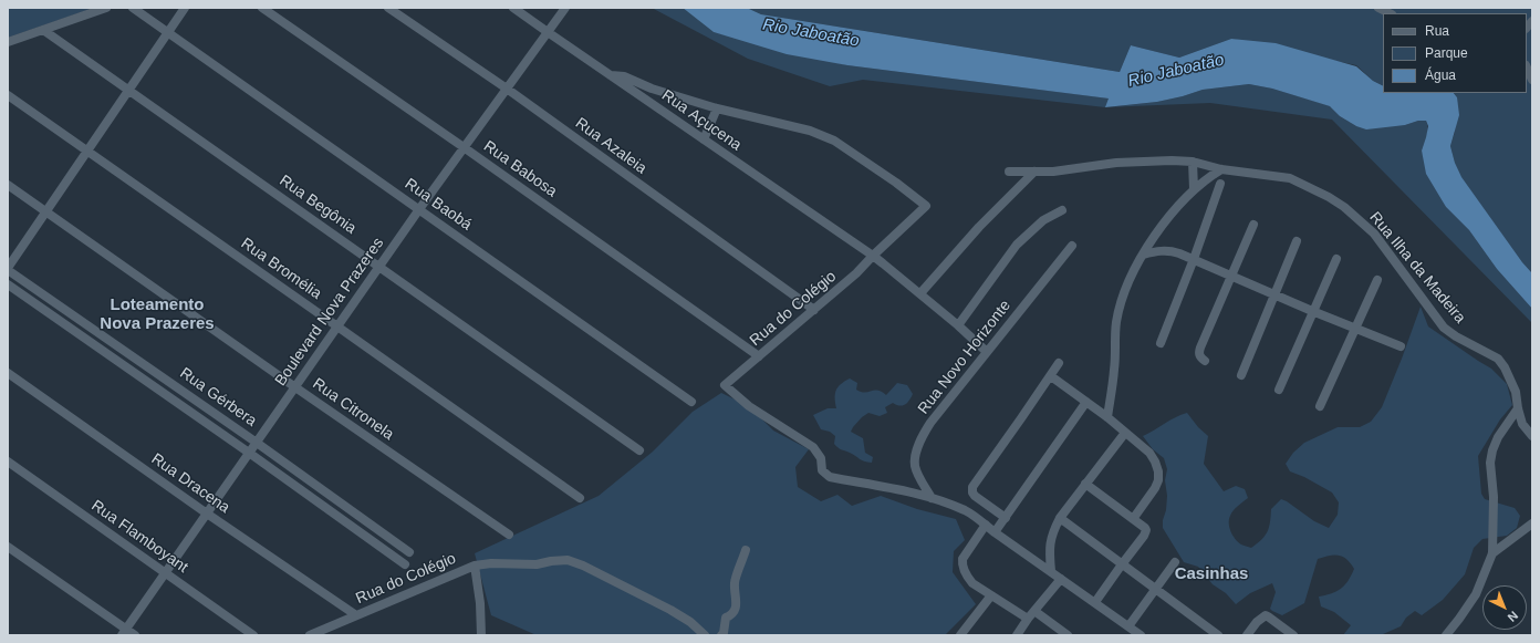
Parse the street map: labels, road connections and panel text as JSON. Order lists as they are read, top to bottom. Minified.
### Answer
{"streets":{"street":["Rua Açucena","Rua Azaleia","Rua Babosa","Rua Begônia","Rua Baobá","Rua Ilha da Madeira","Rua Bromélia","Rua do Colégio","Boulevard Nova Prazeres","Rua Novo Horizonte","Rua Gérbera","Rua Citronela","Rua Dracena","Rua Flamboyant"]},"crossings":[["Rua Açucena","Rua do Colégio"],["Rua Açucena","Boulevard Nova Prazeres"],["Rua Açucena","Rua Novo Horizonte"],["Rua Azaleia","Rua do Colégio"],["Rua Azaleia","Boulevard Nova Prazeres"],["Rua Babosa","Rua do Colégio"],["Rua Babosa","Boulevard Nova Prazeres"],["Rua Begônia","Boulevard Nova Prazeres"],["Rua Baobá","Boulevard Nova Prazeres"],["Rua Bromélia","Boulevard Nova Prazeres"],["Rua do Colégio","Rua Novo Horizonte"],["Rua do Colégio","Rua Dracena"],["Boulevard Nova Prazeres","Rua Gérbera"],["Boulevard Nova Prazeres","Rua Citronela"],["Boulevard Nova Prazeres","Rua Dracena"],["Boulevard Nova Prazeres","Rua Flamboyant"]],"districts":["Loteamento Nova Prazeres","Casinhas"],"water":["Rio Jaboatão"],"legend":["Rua","Parque","Água"],"north":"bottom right"}
